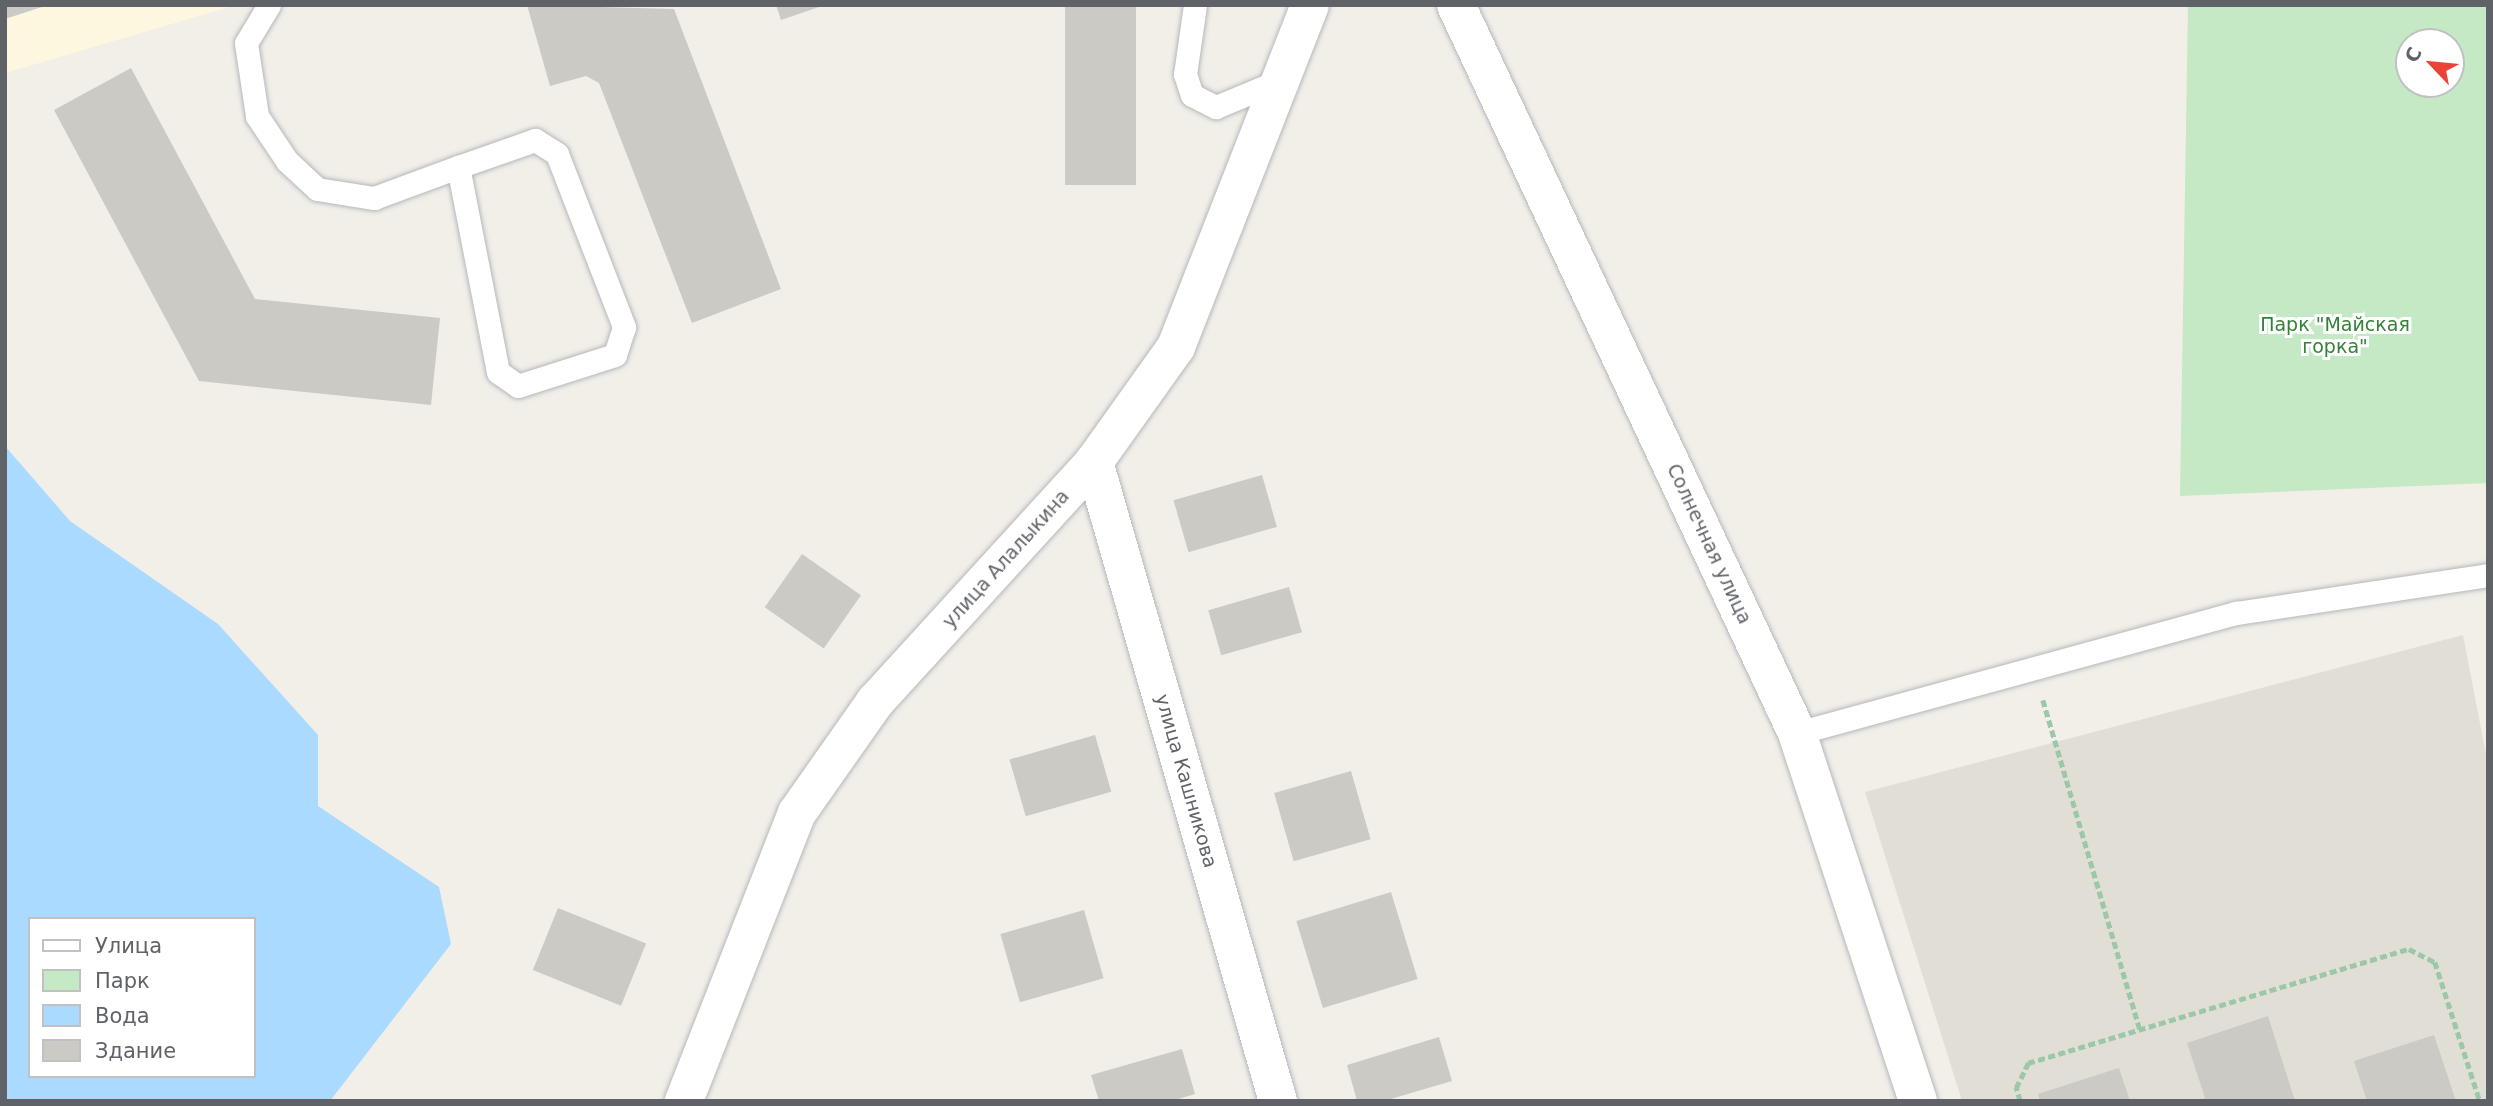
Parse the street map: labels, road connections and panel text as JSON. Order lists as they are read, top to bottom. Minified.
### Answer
{"streets":{"street":["Солнечная улица","улица Алалыкина","улица Кашникова"]},"crossings":[["улица Алалыкина","улица Кашникова"]],"parks":["Парк \"Майская горка\""],"legend":["Улица","Парк","Вода","Здание"],"north":"top left"}
